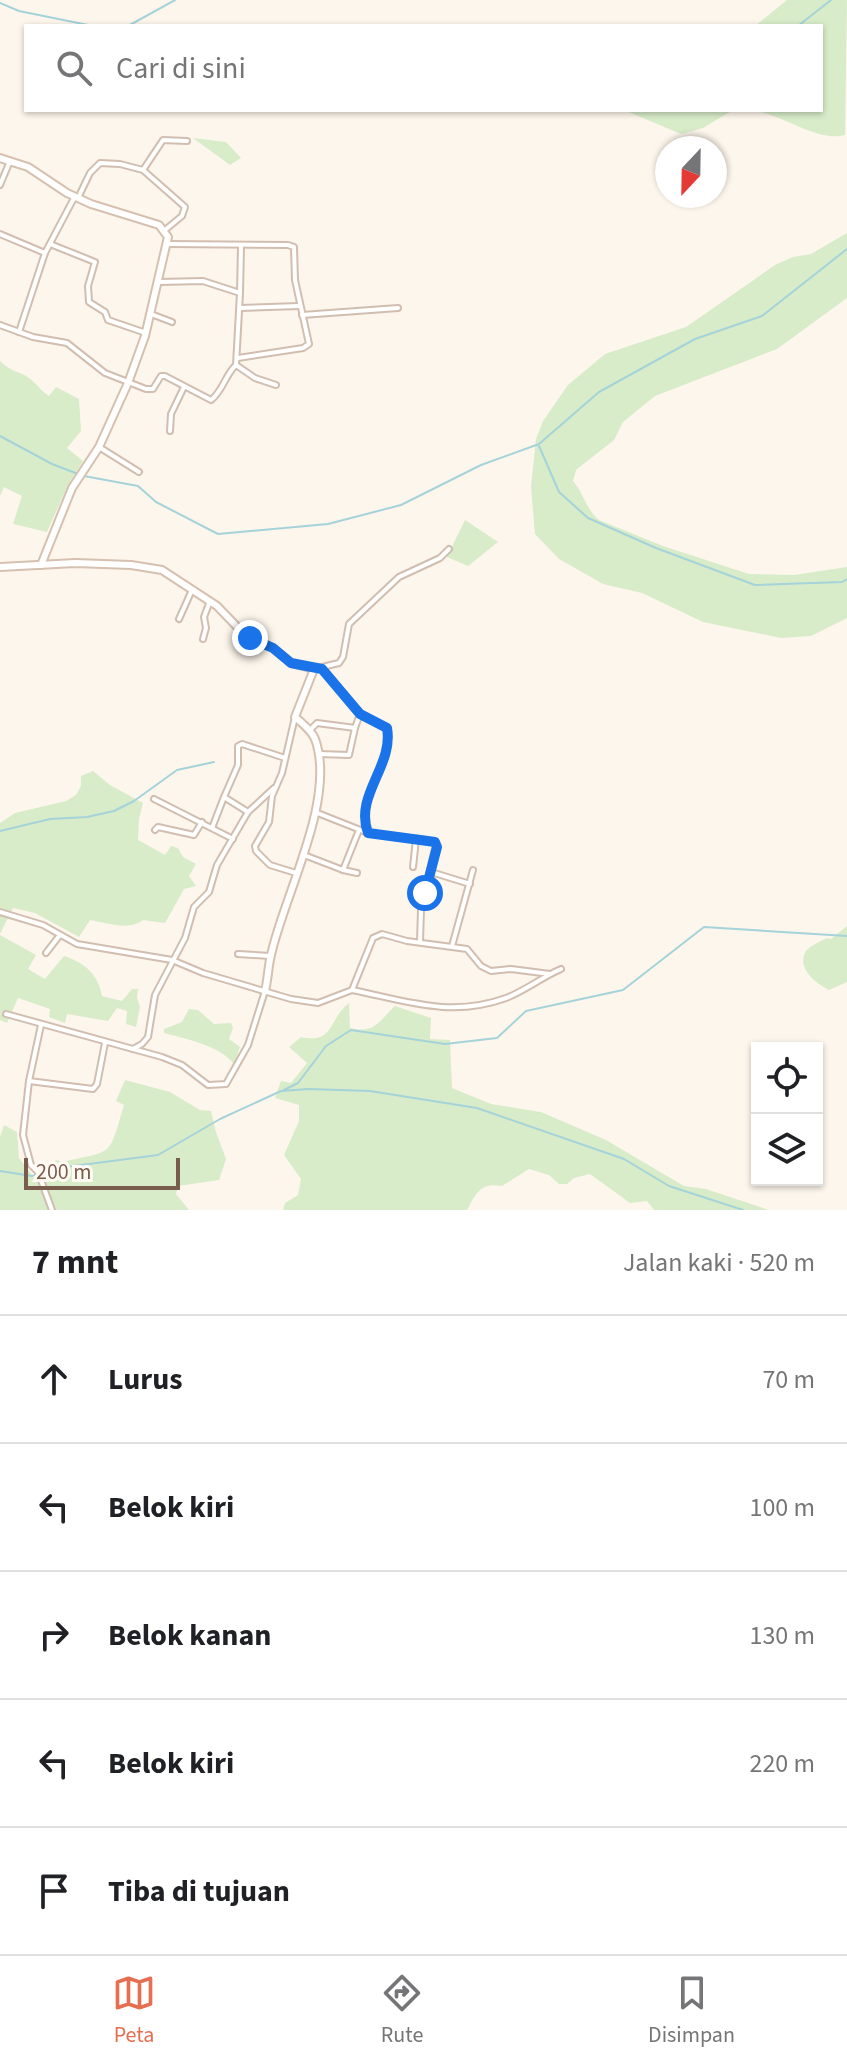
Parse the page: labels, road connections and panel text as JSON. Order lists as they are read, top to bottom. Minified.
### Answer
{"scale_bar":"200 m","north":"bottom","page":{"search":"Cari di sini","scale":"200 m","heading":["7 mnt","Jalan kaki · 520 m"],"list":[["Lurus","70 m"],["Belok kiri","100 m"],["Belok kanan","130 m"],["Belok kiri","220 m"],"Tiba di tujuan"],"nav":["Peta","Rute","Disimpan"]}}
